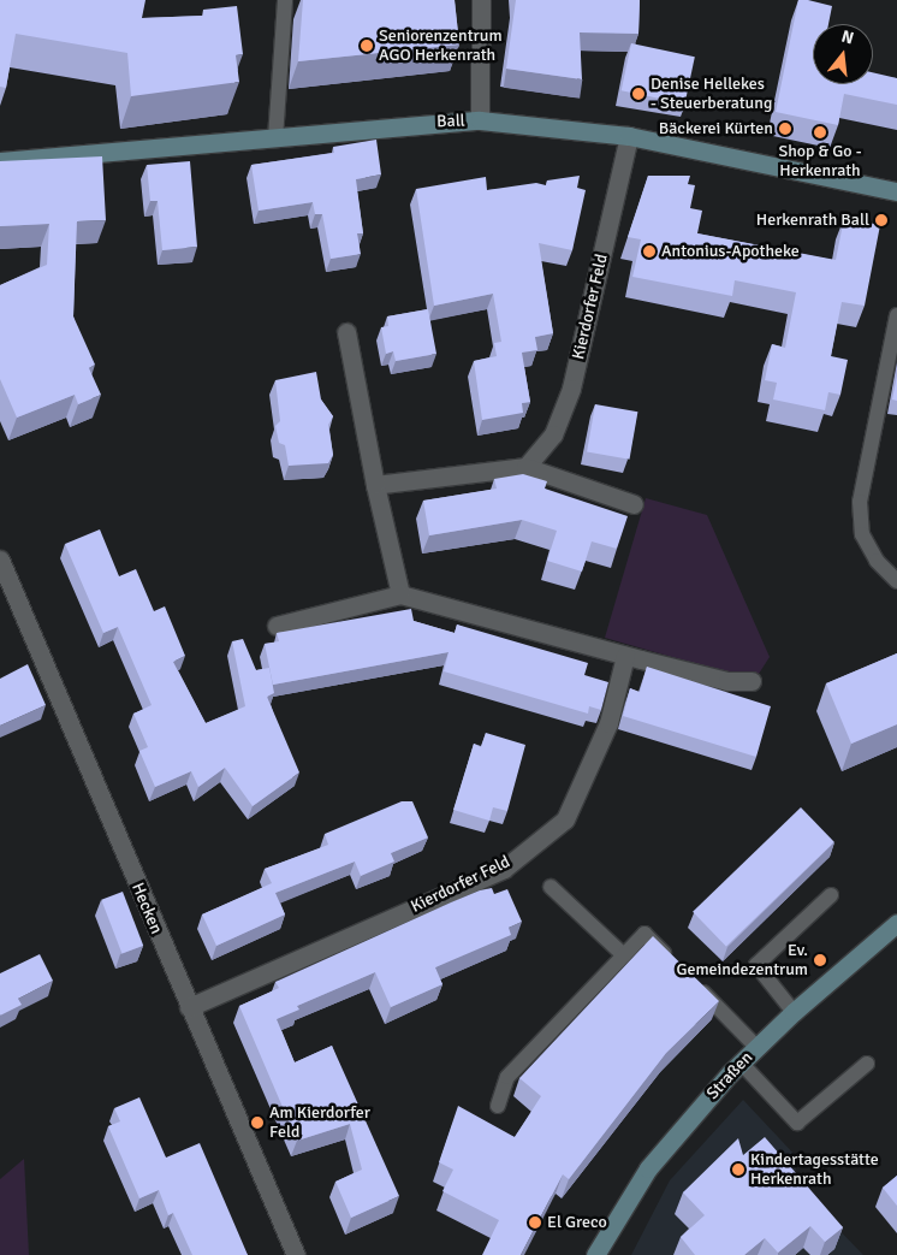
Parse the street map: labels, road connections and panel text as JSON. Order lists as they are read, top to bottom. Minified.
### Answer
{"streets":{"main road":["Ball","Straßen"],"street":["Kierdorfer Feld","Hecken"]},"crossings":[["Ball","Kierdorfer Feld"],["Kierdorfer Feld","Hecken"]],"places":["Seniorenzentrum AGO Herkenrath","Denise Hellekes - Steuerberatung","Bäckerei Kürten","Shop & Go - Herkenrath","Herkenrath Ball","Antonius-Apotheke","Ev. Gemeindezentrum","Am Kierdorfer Feld","Kindertagesstätte Herkenrath","El Greco"],"north":"top"}
